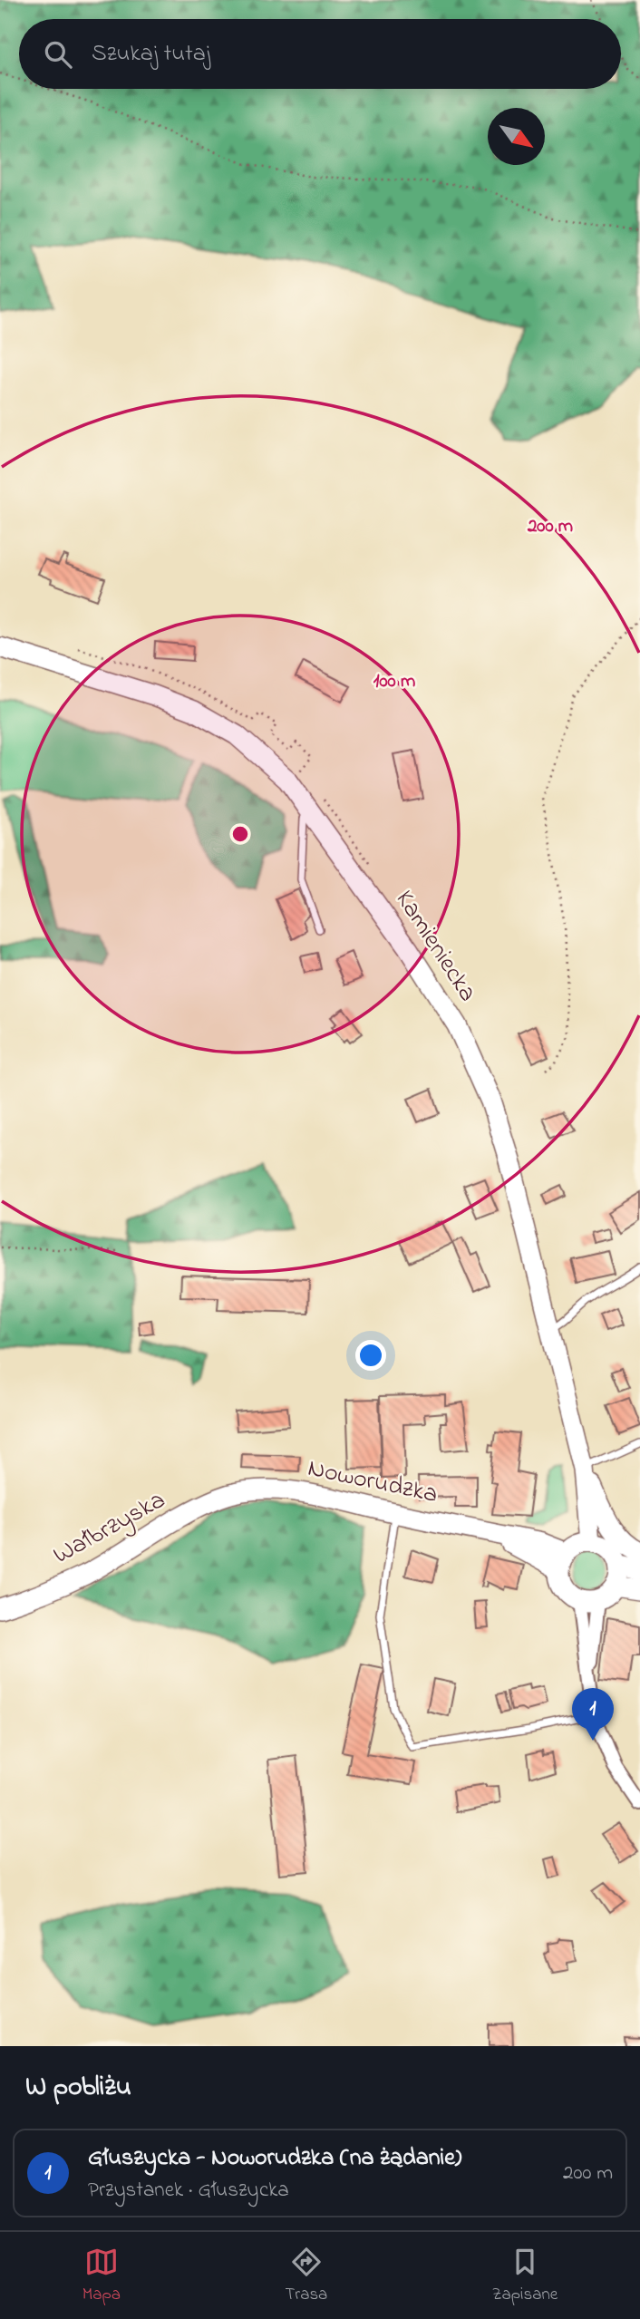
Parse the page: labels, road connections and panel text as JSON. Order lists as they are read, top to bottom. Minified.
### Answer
{"streets":{"main road":["Kamieniecka","Noworudzka","Wałbrzyska"]},"crossings":[["Kamieniecka","Noworudzka"],["Noworudzka","Wałbrzyska"]],"north":"bottom right","page":{"search":"Szukaj tutaj","pins":"1","heading":"W pobliżu","list":[{"mark":"1","name":"Głuszycka - Noworudzka (na żądanie)","note":"Przystanek · Głuszycka","value":"200 m"}],"nav":["Mapa","Trasa","Zapisane"]},"rings":["200 m","100 m"]}
